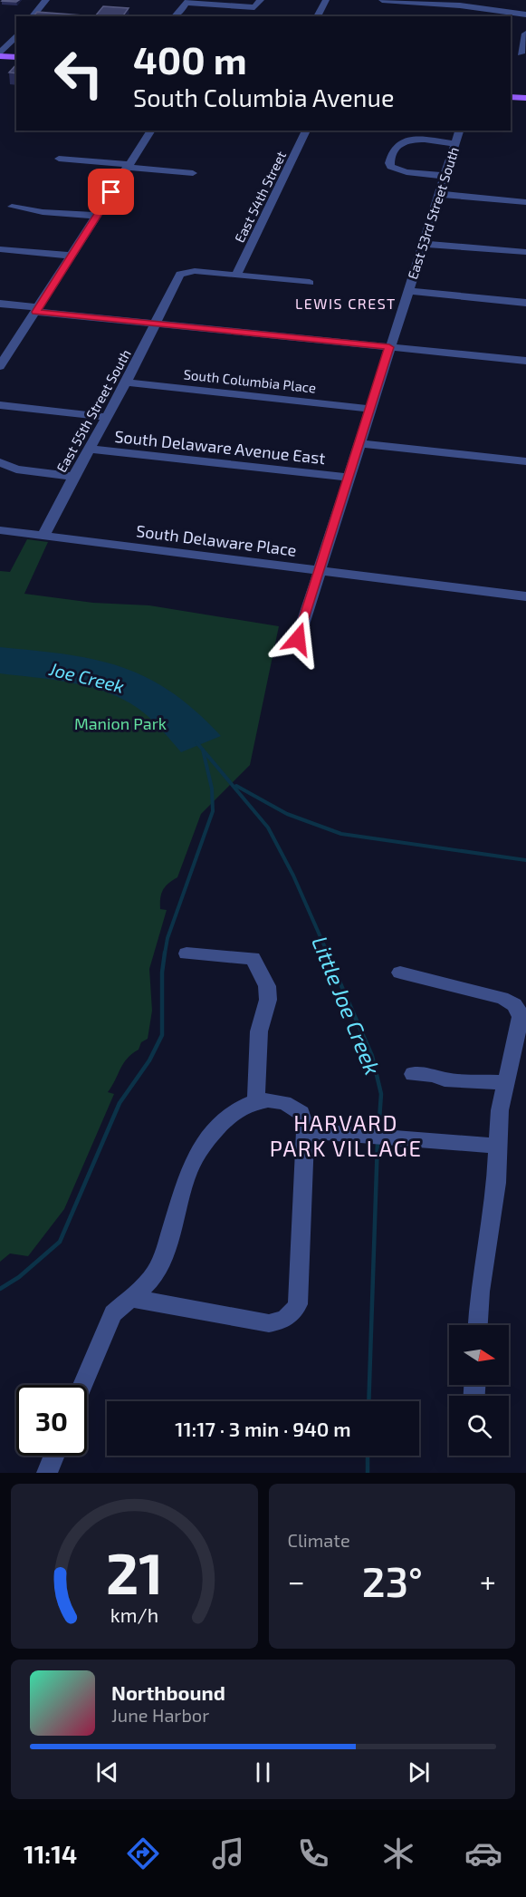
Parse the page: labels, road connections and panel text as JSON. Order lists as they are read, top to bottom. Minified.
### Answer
{"streets":{"street":["East 54th Street","East 53rd Street South","South Columbia Place","East 55th Street South","South Delaware Avenue East","South Delaware Place"]},"crossings":[["East 54th Street","East 55th Street South"],["East 53rd Street South","South Columbia Place"],["East 53rd Street South","South Delaware Avenue East"],["East 53rd Street South","South Delaware Place"],["South Columbia Place","East 55th Street South"],["East 55th Street South","South Delaware Avenue East"],["East 55th Street South","South Delaware Place"]],"districts":["LEWIS CREST","HARVARD PARK VILLAGE"],"water":["Joe Creek","Little Joe Creek"],"parks":["Manion Park"],"north":"right","page":{"turn":["400 m","South Columbia Avenue"],"limit":"30","trip":"11:17 · 3 min · 940 m","tile":"Climate","heat":["−","23°","+"],"song":["Northbound","June Harbor"],"tabs":"11:14","gauge":["21","km/h"]}}
